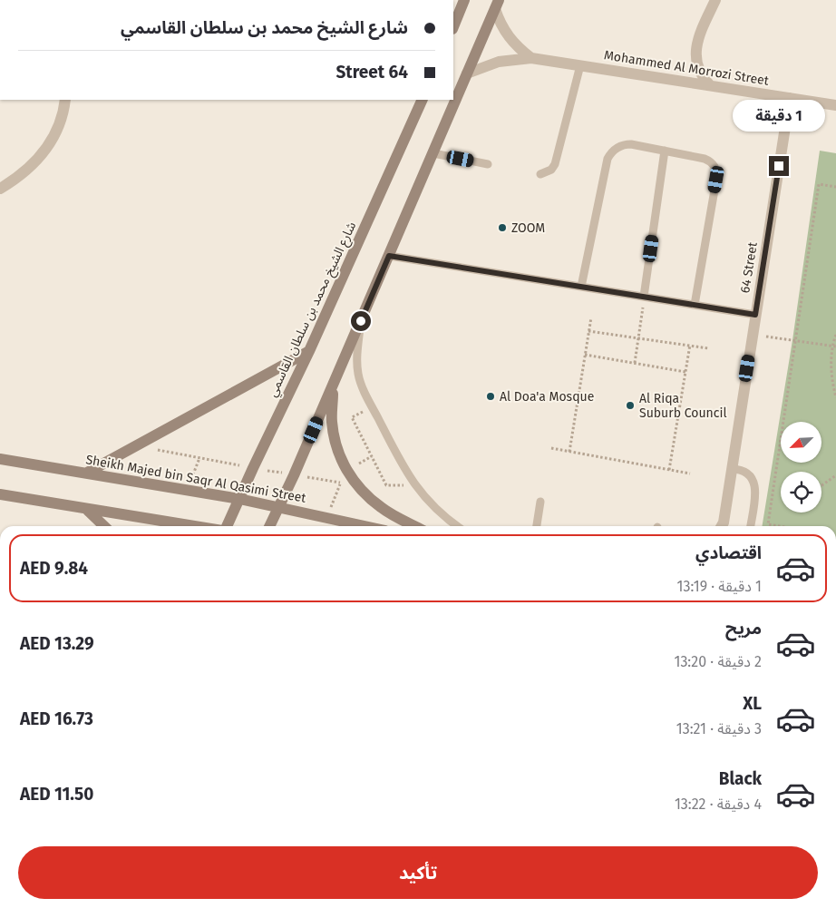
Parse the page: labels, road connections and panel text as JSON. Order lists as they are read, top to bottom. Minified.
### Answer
{"streets":{"main road":["شارع الشيخ محمد بن سلطان القاسمي","Sheikh Majed bin Saqr Al Qasimi Street"],"street":["Mohammed Al Morrozi Street","64 Street"]},"crossings":[["Mohammed Al Morrozi Street","64 Street"],["شارع الشيخ محمد بن سلطان القاسمي","Sheikh Majed bin Saqr Al Qasimi Street"]],"places":["ZOOM","Al Doa'a Mosque","Al Riqa Suburb Council"],"north":"bottom left","page":{"banner":["شارع الشيخ محمد بن سلطان القاسمي","64 Street"],"bubble":"1 دقيقة","list":[{"name":"اقتصادي","note":"1 دقيقة · 13:19","value":"AED 9.84"},{"name":"مريح","note":"2 دقيقة · 13:20","value":"AED 13.29"},{"name":"XL","note":"3 دقيقة · 13:21","value":"AED 16.73"},{"name":"Black","note":"4 دقيقة · 13:22","value":"AED 11.50"}],"buttons":"تأكيد"}}
